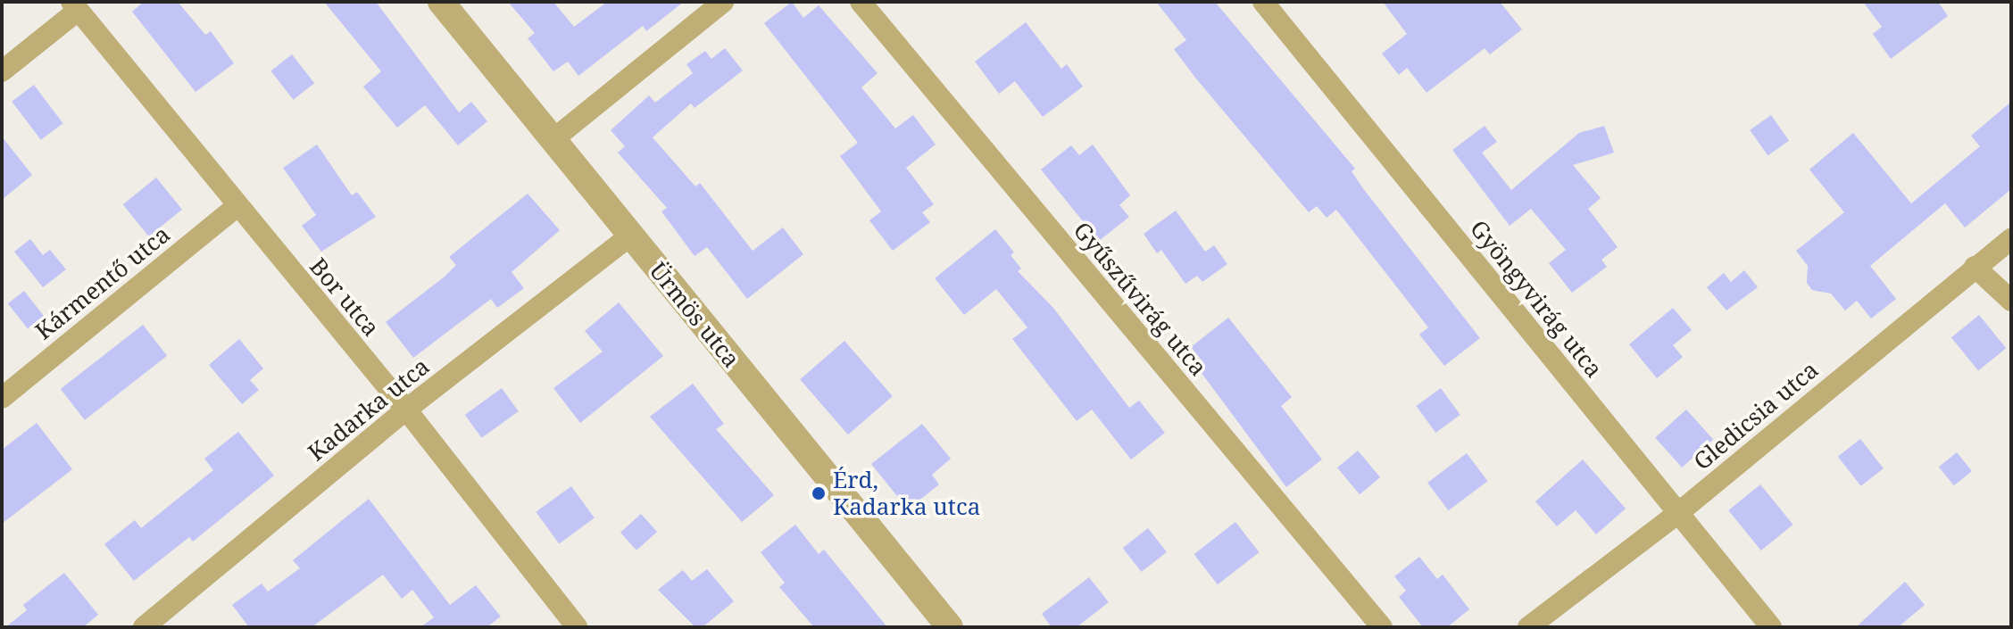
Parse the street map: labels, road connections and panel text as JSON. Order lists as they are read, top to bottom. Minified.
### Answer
{"streets":{"street":["Kármentő utca","Bor utca","Gyűszűvirág utca","Gyöngyvirág utca","Ürmös utca","Kadarka utca","Gledicsia utca"]},"crossings":[["Kármentő utca","Bor utca"],["Bor utca","Kadarka utca"],["Gyöngyvirág utca","Gledicsia utca"],["Ürmös utca","Kadarka utca"]],"places":["Érd, Kadarka utca"]}
